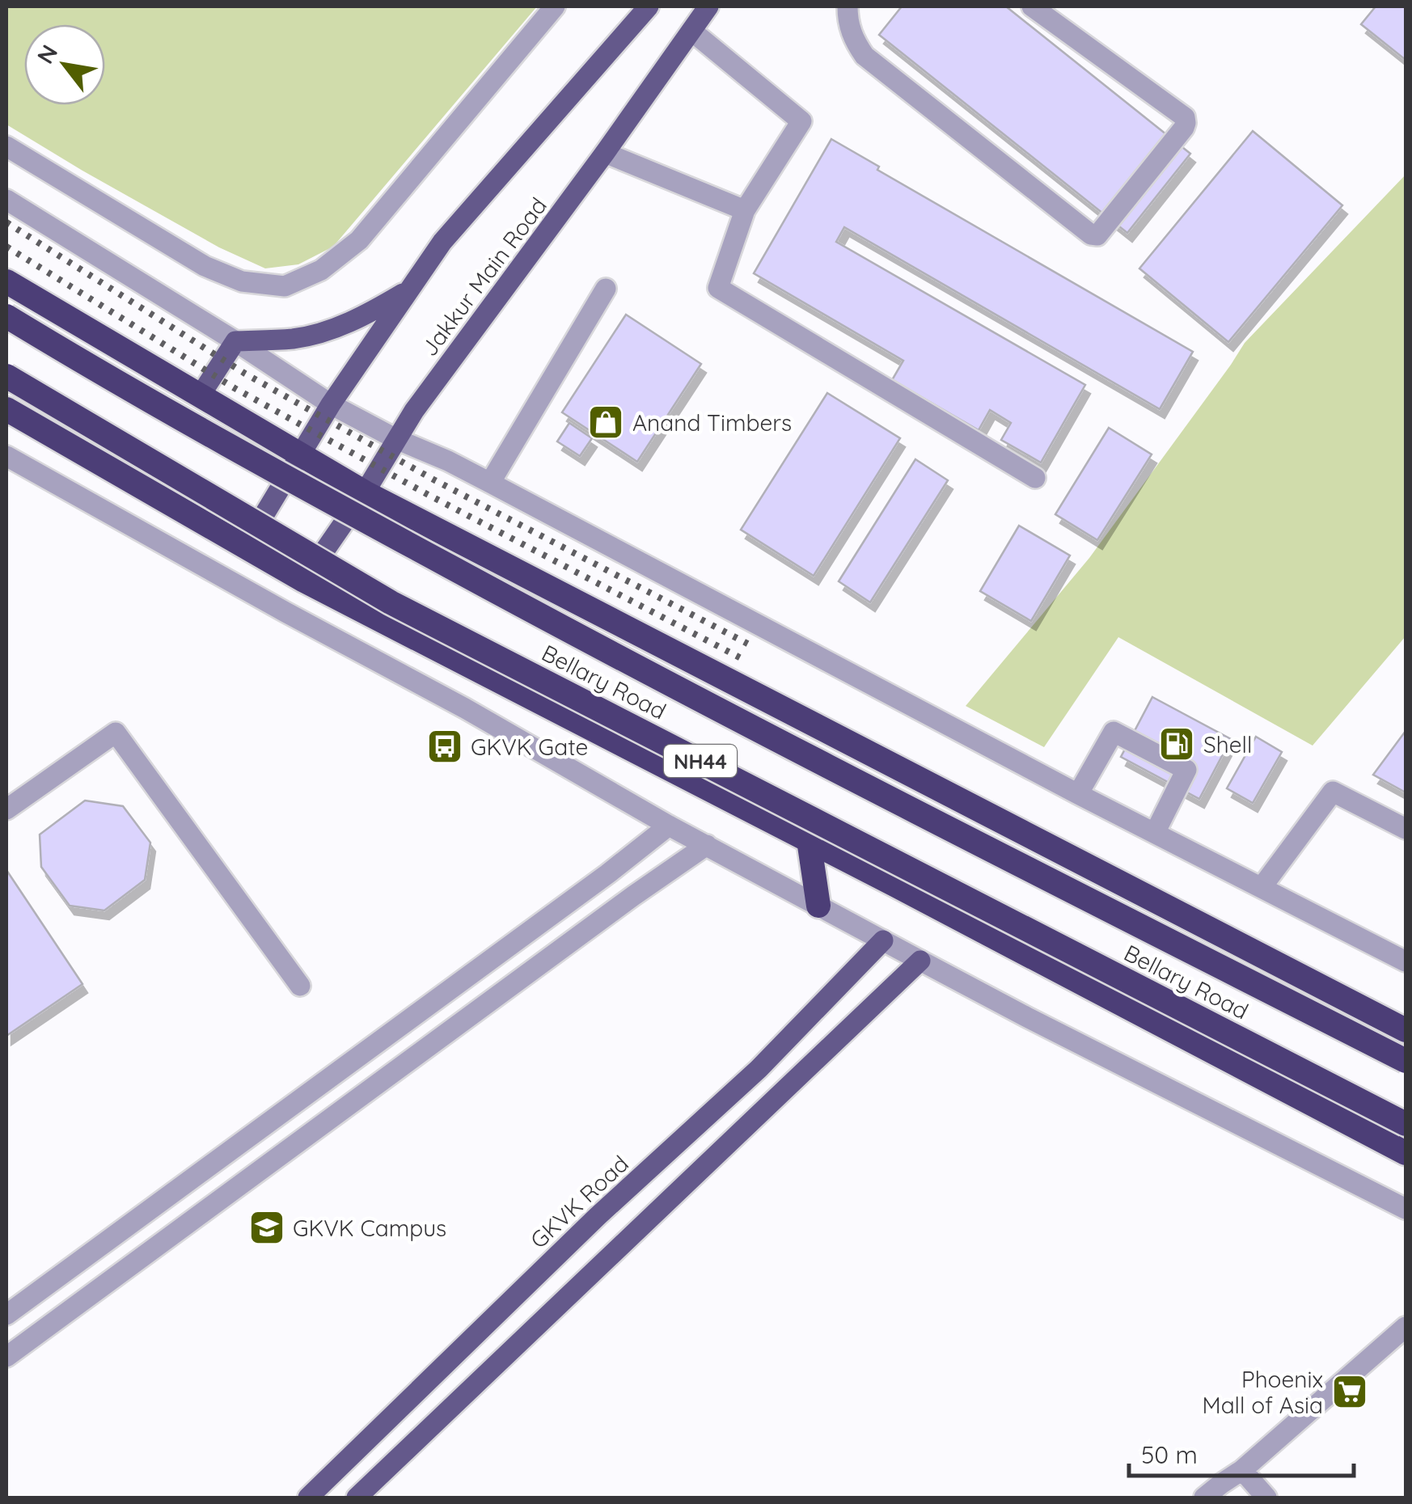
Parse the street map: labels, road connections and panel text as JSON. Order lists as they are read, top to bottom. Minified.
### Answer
{"streets":{"highway":["Bellary Road","NH44"],"main road":["Jakkur Main Road","GKVK Road"]},"crossings":[["Jakkur Main Road","Bellary Road"]],"places":{"shop":["Anand Timbers"],"fuel station":["Shell"],"bus stop":["GKVK Gate"],"school or university":["GKVK Campus"],"supermarket":["Phoenix Mall of Asia"]},"scale_bar":"50 m","north":"top left"}
